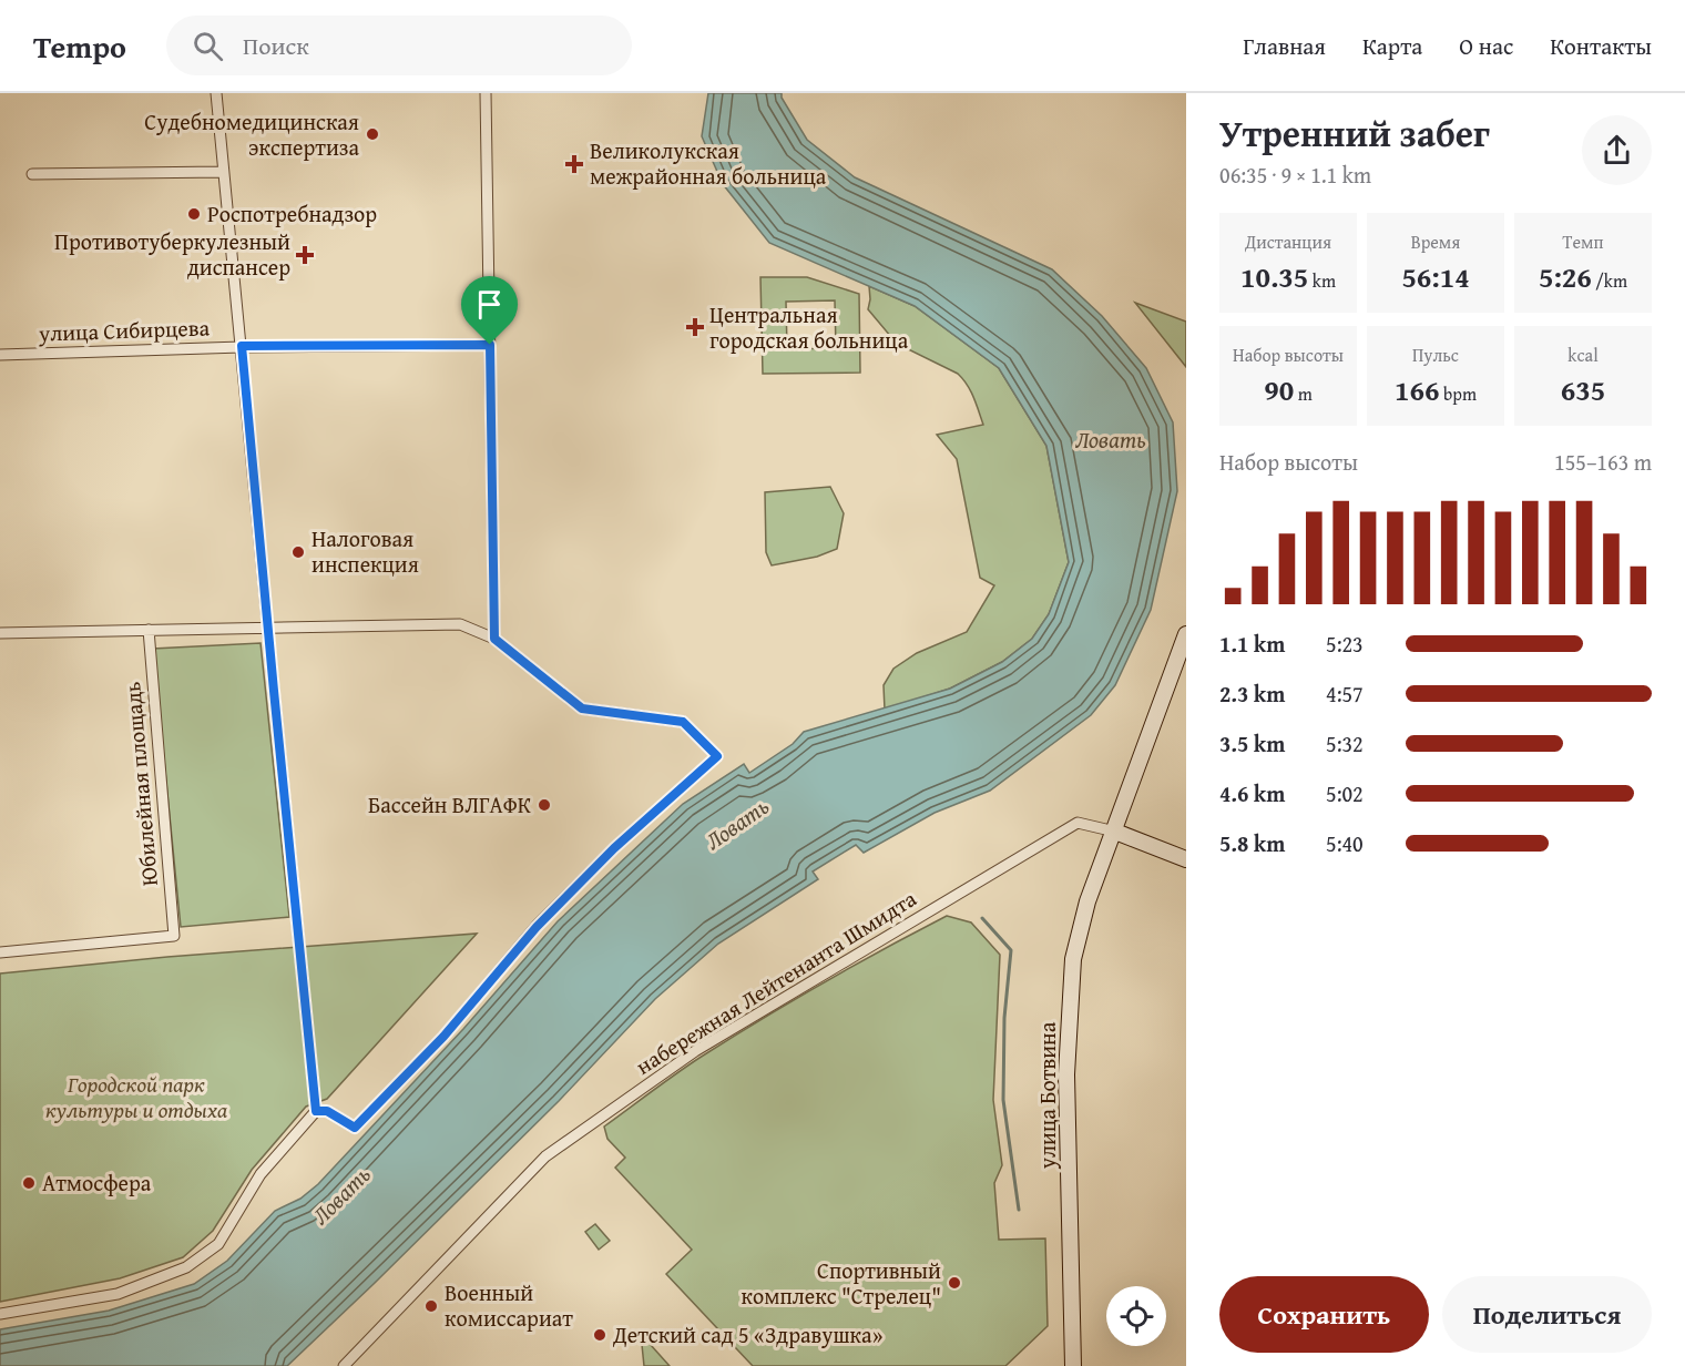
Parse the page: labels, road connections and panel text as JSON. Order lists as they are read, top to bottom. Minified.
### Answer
{"streets":{"main road":["улица Ботвина"],"street":["улица Сибирцева","Юбилейная площадь","набережная Лейтенанта Шмидта"]},"crossings":[["набережная Лейтенанта Шмидта","улица Ботвина"]],"water":["Ловать"],"parks":["Городской парк культуры и отдыха"],"places":{"other":["Судебномедицинская экспертиза","Роспотребнадзор","Налоговая инспекция","Бассейн ВЛГАФК","Атмосфера","Спортивный комплекс \"Стрелец\"","Военный комиссариат","Детский сад 5 «Здравушка»"],"health":["Великолукская межрайонная больница","Противотуберкулезный диспансер","Центральная городская больница"]},"page":{"header":"Tempo","search":"Поиск","nav":["Главная","Карта","О нас","Контакты"],"heading":["Утренний забег","06:35 · 9 × 1.1 km"],"stats":[["Дистанция","10.35 km"],["Время","56:14"],["Темп","5:26 /km"],["Набор высоты","90 m"],["Пульс","166 bpm"],["kcal","635"]],"chart":["Набор высоты","155–163 m"],"list":[{"name":"1.1 km","note":"5:23"},{"name":"2.3 km","note":"4:57"},{"name":"3.5 km","note":"5:32"},{"name":"4.6 km","note":"5:02"},{"name":"5.8 km","note":"5:40"}],"buttons":["Сохранить","Поделиться"]}}
